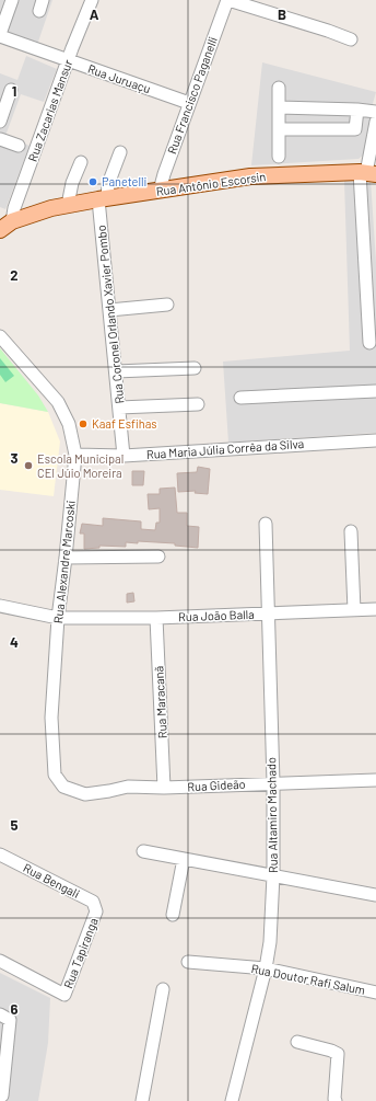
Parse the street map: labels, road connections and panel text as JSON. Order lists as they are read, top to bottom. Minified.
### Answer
{"streets":{"main road":["Rua Antônio Escorsin"],"street":["Rua Juruaçu","Rua Francisco Paganelli","Rua Zacarias Mansur","Rua Coronel Orlando Xavier Pombo","Rua Maria Júlia Corrêa da Silva","Rua Alexandre Marcoski","Rua João Balla","Rua Maracanã","Rua Gideão","Rua Altamiro Machado","Rua Bengali","Rua Tapiranga","Rua Doutor Rafi Salum"]},"crossings":[["Rua Juruaçu","Rua Francisco Paganelli"],["Rua Juruaçu","Rua Zacarias Mansur"],["Rua Francisco Paganelli","Rua Antônio Escorsin"],["Rua Zacarias Mansur","Rua Antônio Escorsin"],["Rua Antônio Escorsin","Rua Coronel Orlando Xavier Pombo"],["Rua Coronel Orlando Xavier Pombo","Rua Maria Júlia Corrêa da Silva"],["Rua Maria Júlia Corrêa da Silva","Rua Alexandre Marcoski"],["Rua Alexandre Marcoski","Rua João Balla"],["Rua Alexandre Marcoski","Rua Gideão"],["Rua João Balla","Rua Maracanã"],["Rua João Balla","Rua Altamiro Machado"],["Rua Maracanã","Rua Gideão"],["Rua Gideão","Rua Altamiro Machado"],["Rua Altamiro Machado","Rua Doutor Rafi Salum"],["Rua Bengali","Rua Tapiranga"]],"places":["Panetelli","Kaaf Esfihas","Escola Municipal CEI Júio Moreira"],"grid":{"columns":["A","B"],"rows":["1","2","3","4","5","6"]}}
